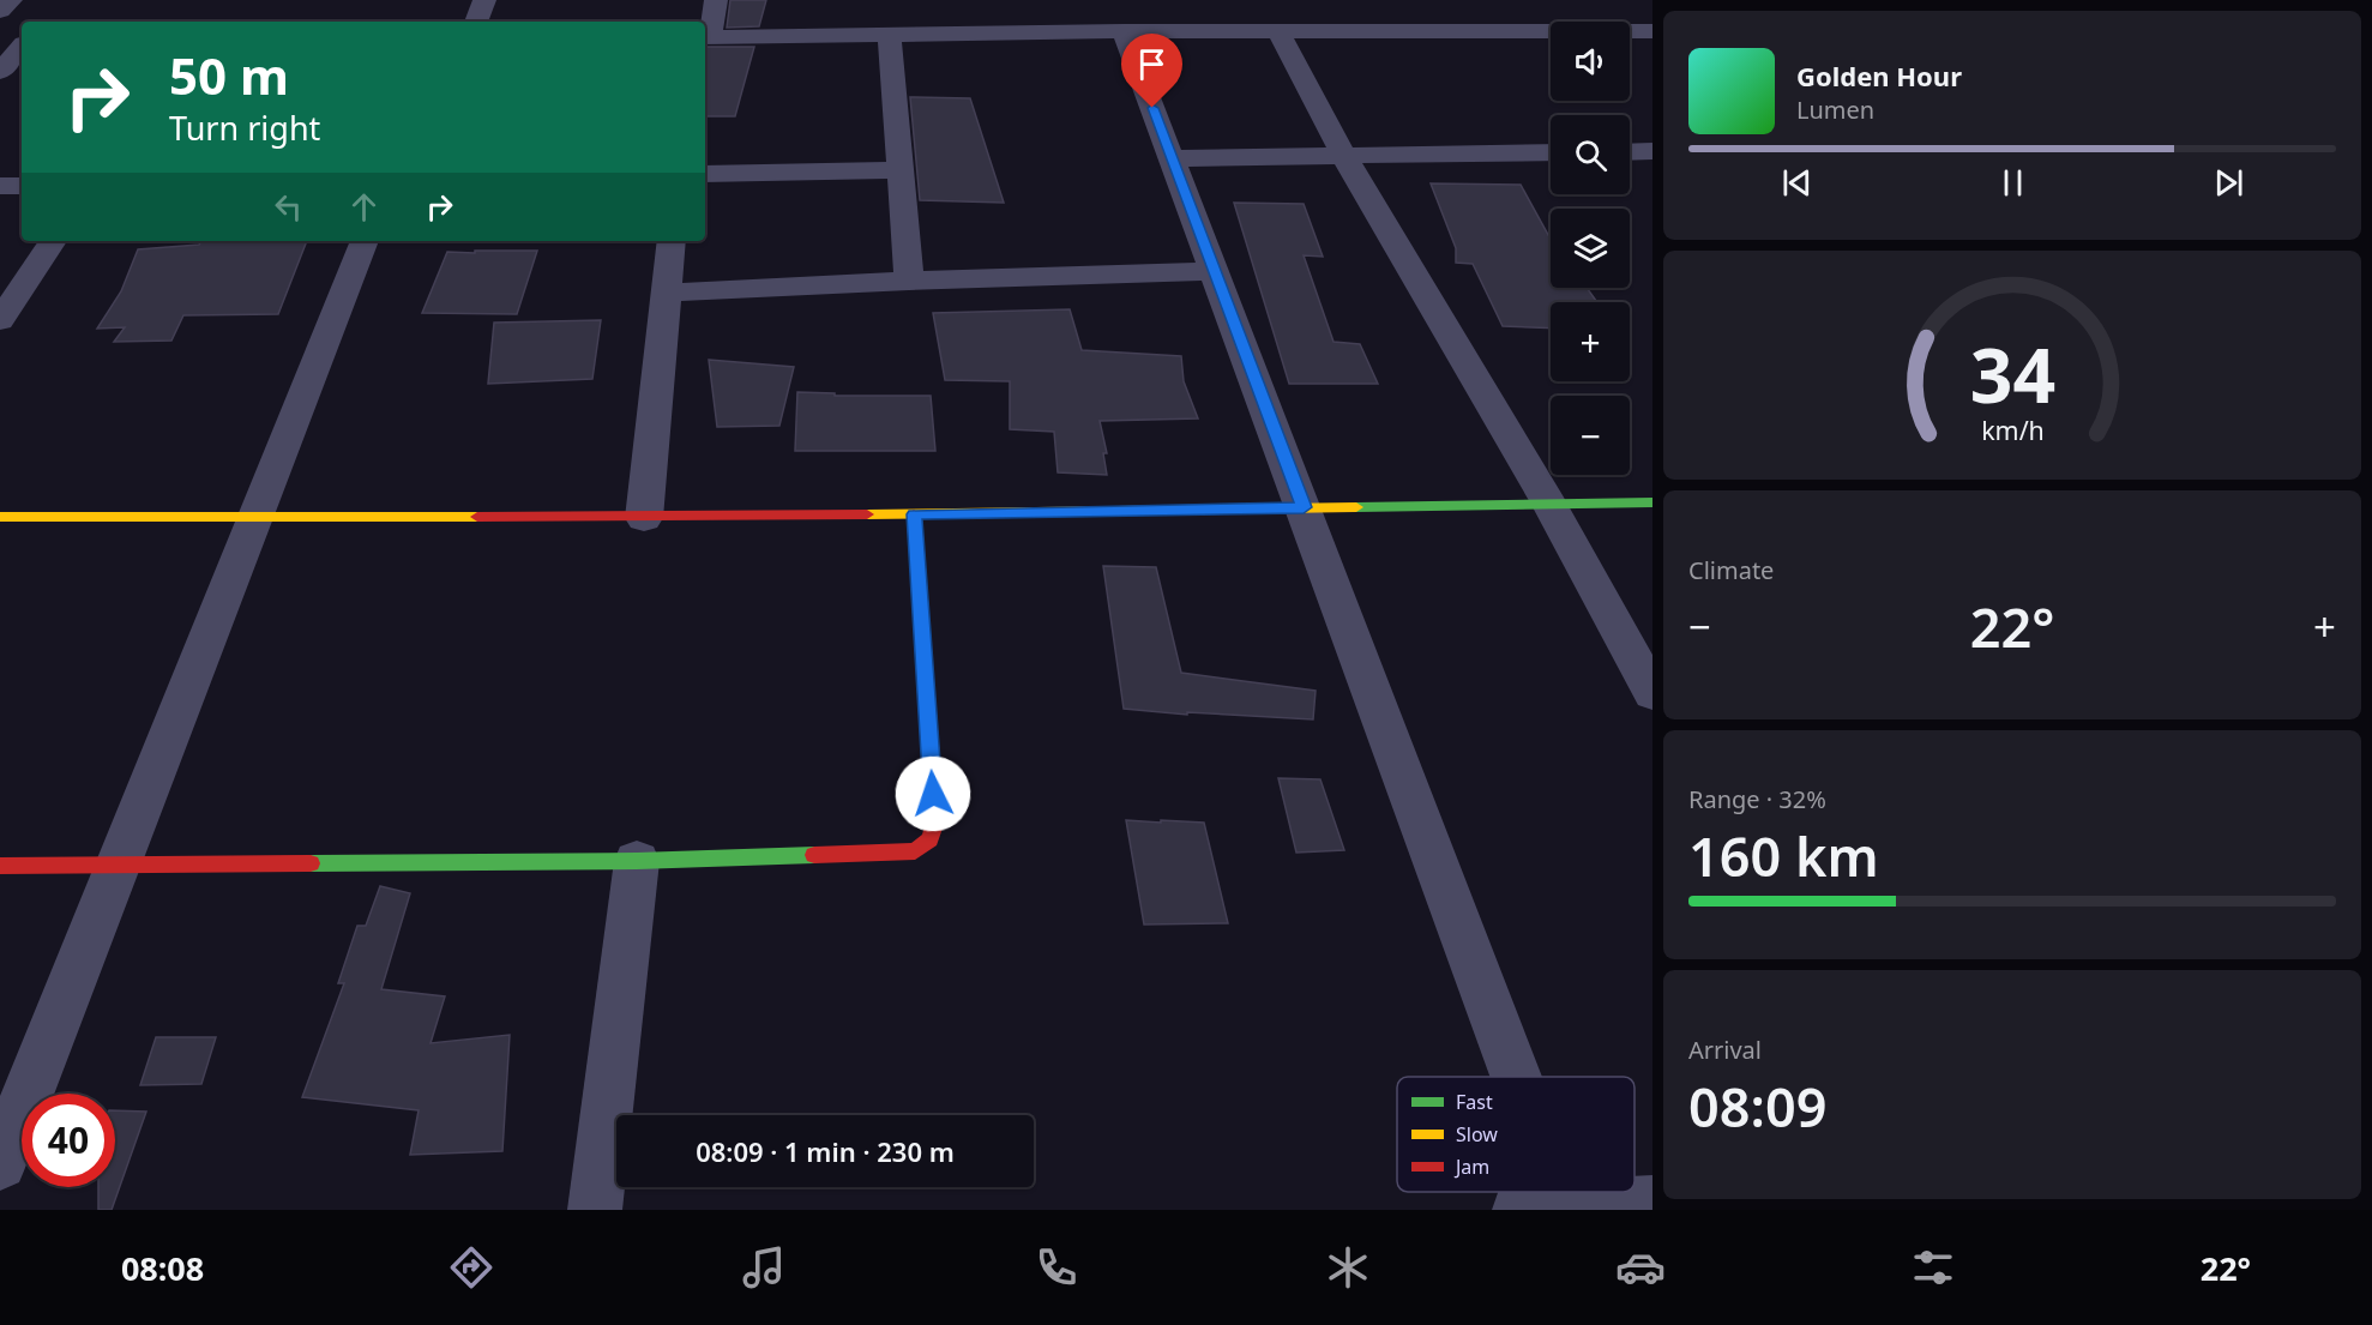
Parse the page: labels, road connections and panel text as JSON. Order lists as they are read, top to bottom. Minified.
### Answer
{"legend":["Fast","Slow","Jam"],"page":{"map_buttons":["+","−"],"turn":["50 m","Turn right"],"song":["Golden Hour","Lumen"],"tile":["Climate",["Range · 32%","160 km"],["Arrival","08:09"]],"heat":["−","22°","+"],"limit":"40","trip":"08:09 · 1 min · 230 m","tabs":["08:08","22°"],"gauge":["34","km/h"]}}
